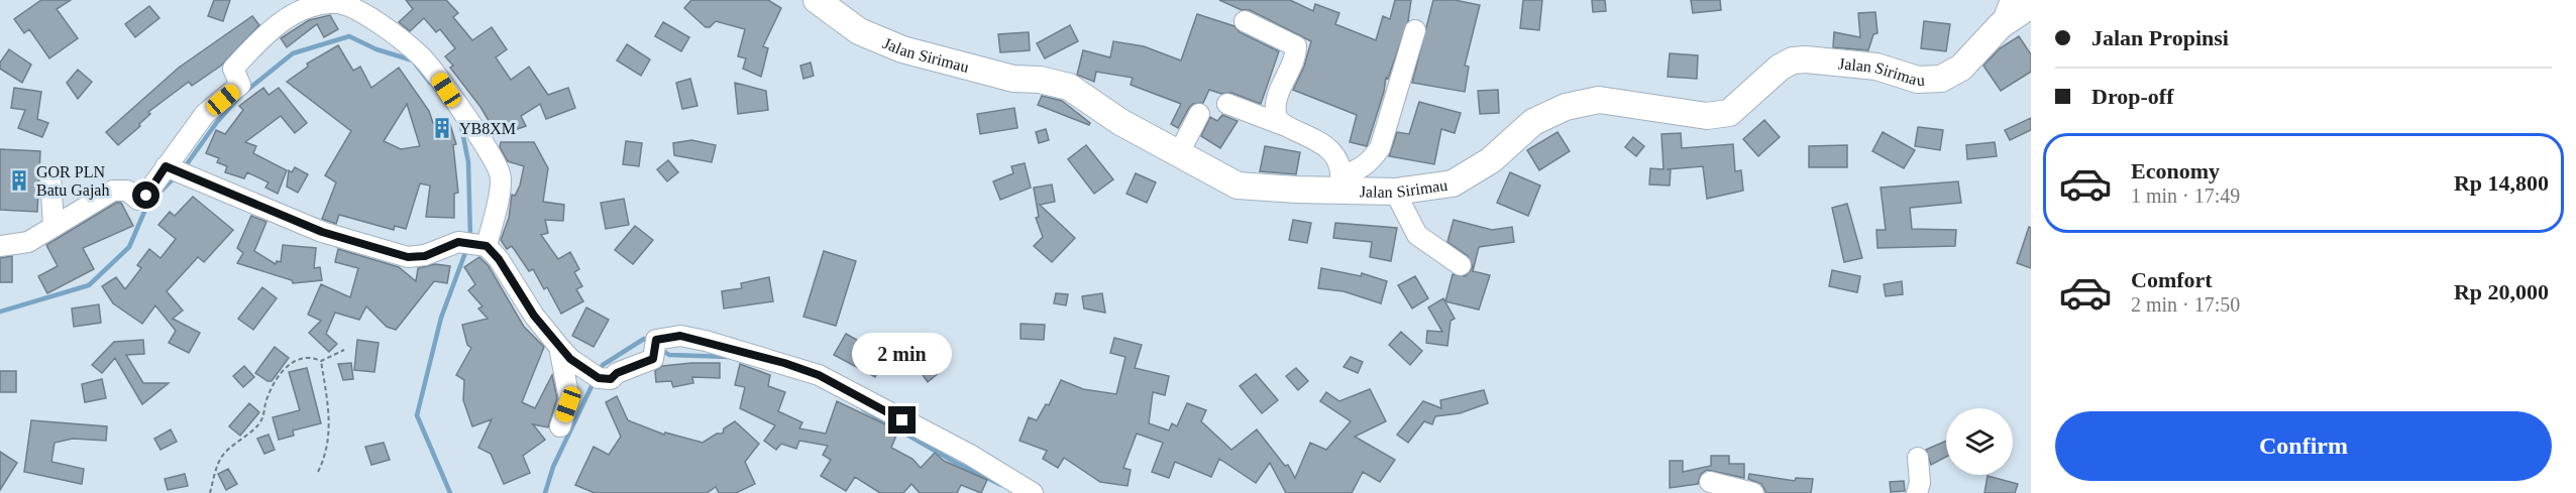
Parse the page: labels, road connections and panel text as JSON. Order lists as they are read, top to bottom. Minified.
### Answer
{"streets":{"main road":["Jalan Sirimau"]},"places":{"building":["YB8XM","GOR PLN Batu Gajah"]},"page":{"banner":["Jalan Propinsi","Drop-off"],"list":[{"name":"Economy","note":"1 min · 17:49","value":"Rp 14,800"},{"name":"Comfort","note":"2 min · 17:50","value":"Rp 20,000"}],"bubble":"2 min","buttons":"Confirm"}}
